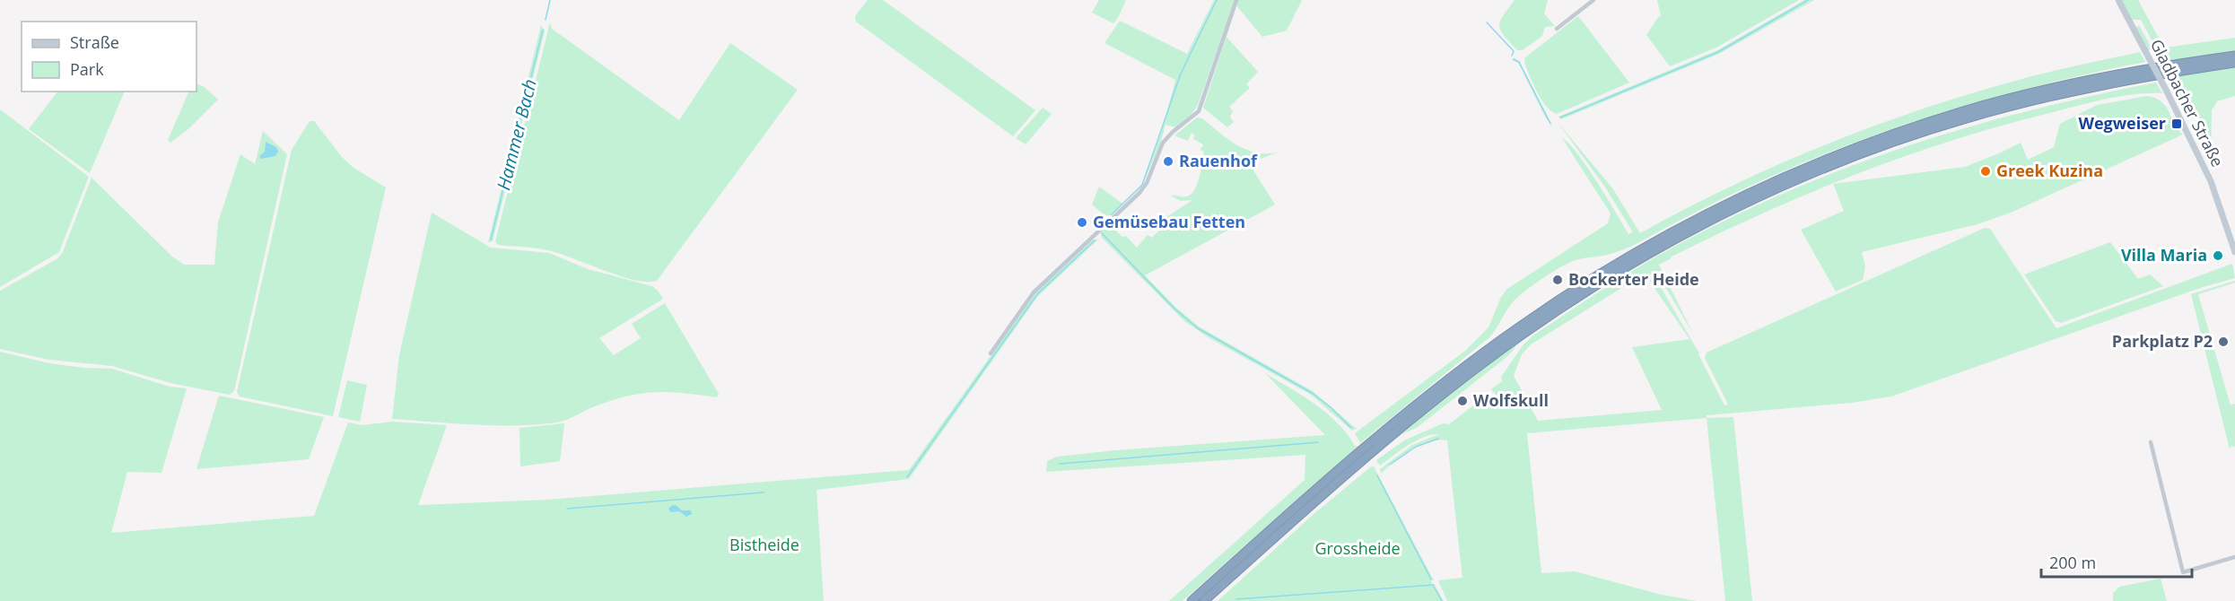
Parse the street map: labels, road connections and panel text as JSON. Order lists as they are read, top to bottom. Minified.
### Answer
{"streets":{"main road":["Gladbacher Straße"]},"water":["Hammer Bach"],"parks":["Bistheide","Grossheide"],"places":{"transit":["Wegweiser"],"other":["Rauenhof","Greek Kuzina","Gemüsebau Fetten","Villa Maria","Bockerter Heide","Parkplatz P2","Wolfskull"]},"legend":["Straße","Park"],"scale_bar":"200 m"}
